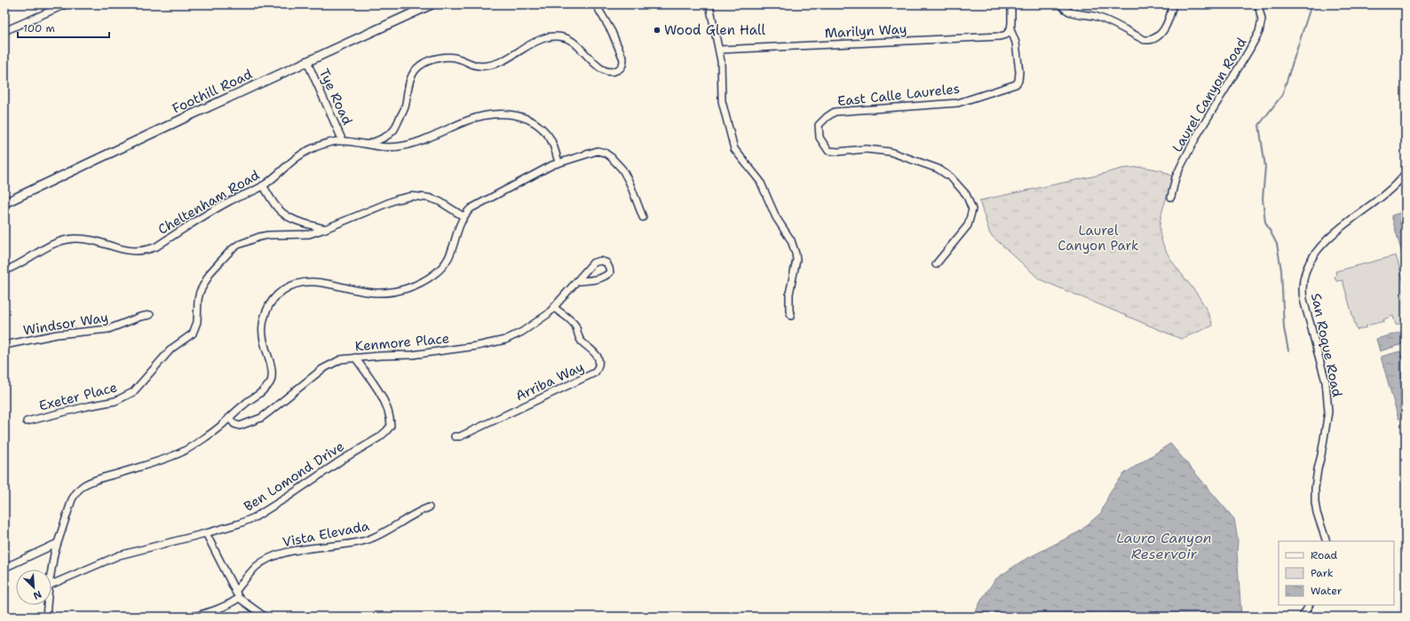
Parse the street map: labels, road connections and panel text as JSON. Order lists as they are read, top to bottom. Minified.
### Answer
{"streets":{"main road":["Foothill Road"],"street":["Marilyn Way","East Calle Laureles","Laurel Canyon Road","Tye Road","Cheltenham Road","Windsor Way","Kenmore Place","San Roque Road","Arriba Way","Exeter Place","Ben Lomond Drive","Vista Elevada"]},"crossings":[["Marilyn Way","East Calle Laureles"],["Foothill Road","Tye Road"],["Tye Road","Cheltenham Road"],["Kenmore Place","Arriba Way"],["Kenmore Place","Ben Lomond Drive"]],"water":["Lauro Canyon Reservoir"],"parks":["Laurel Canyon Park"],"places":["Wood Glen Hall"],"legend":["Road","Park","Water"],"scale_bar":"100 m","north":"bottom right"}
